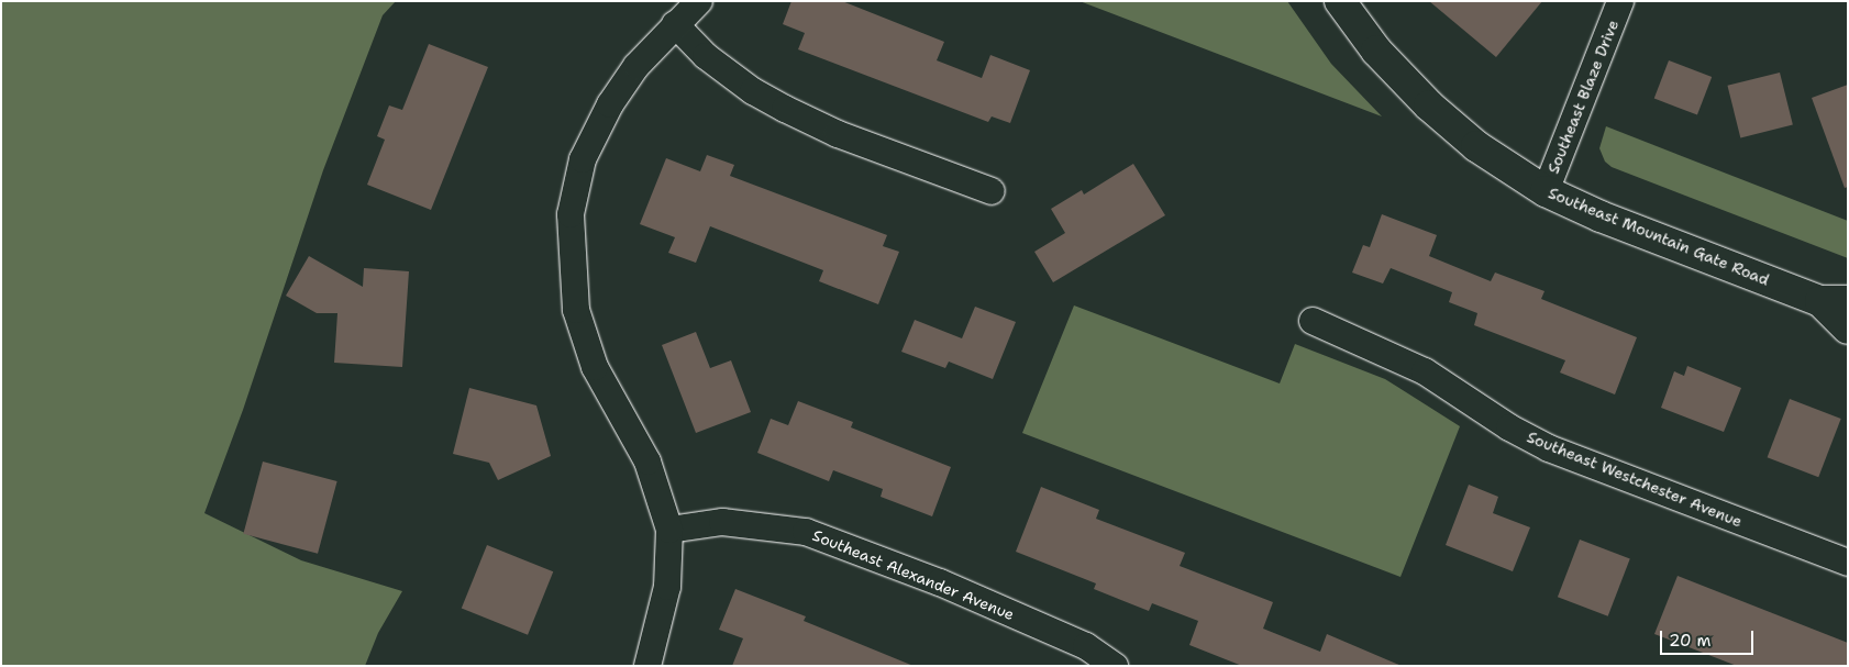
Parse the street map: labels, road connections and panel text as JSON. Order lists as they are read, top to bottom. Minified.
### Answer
{"streets":{"street":["Southeast Blaze Drive","Southeast Mountain Gate Road","Southeast Westchester Avenue","Southeast Alexander Avenue"]},"crossings":[["Southeast Blaze Drive","Southeast Mountain Gate Road"]],"scale_bar":"20 m"}
